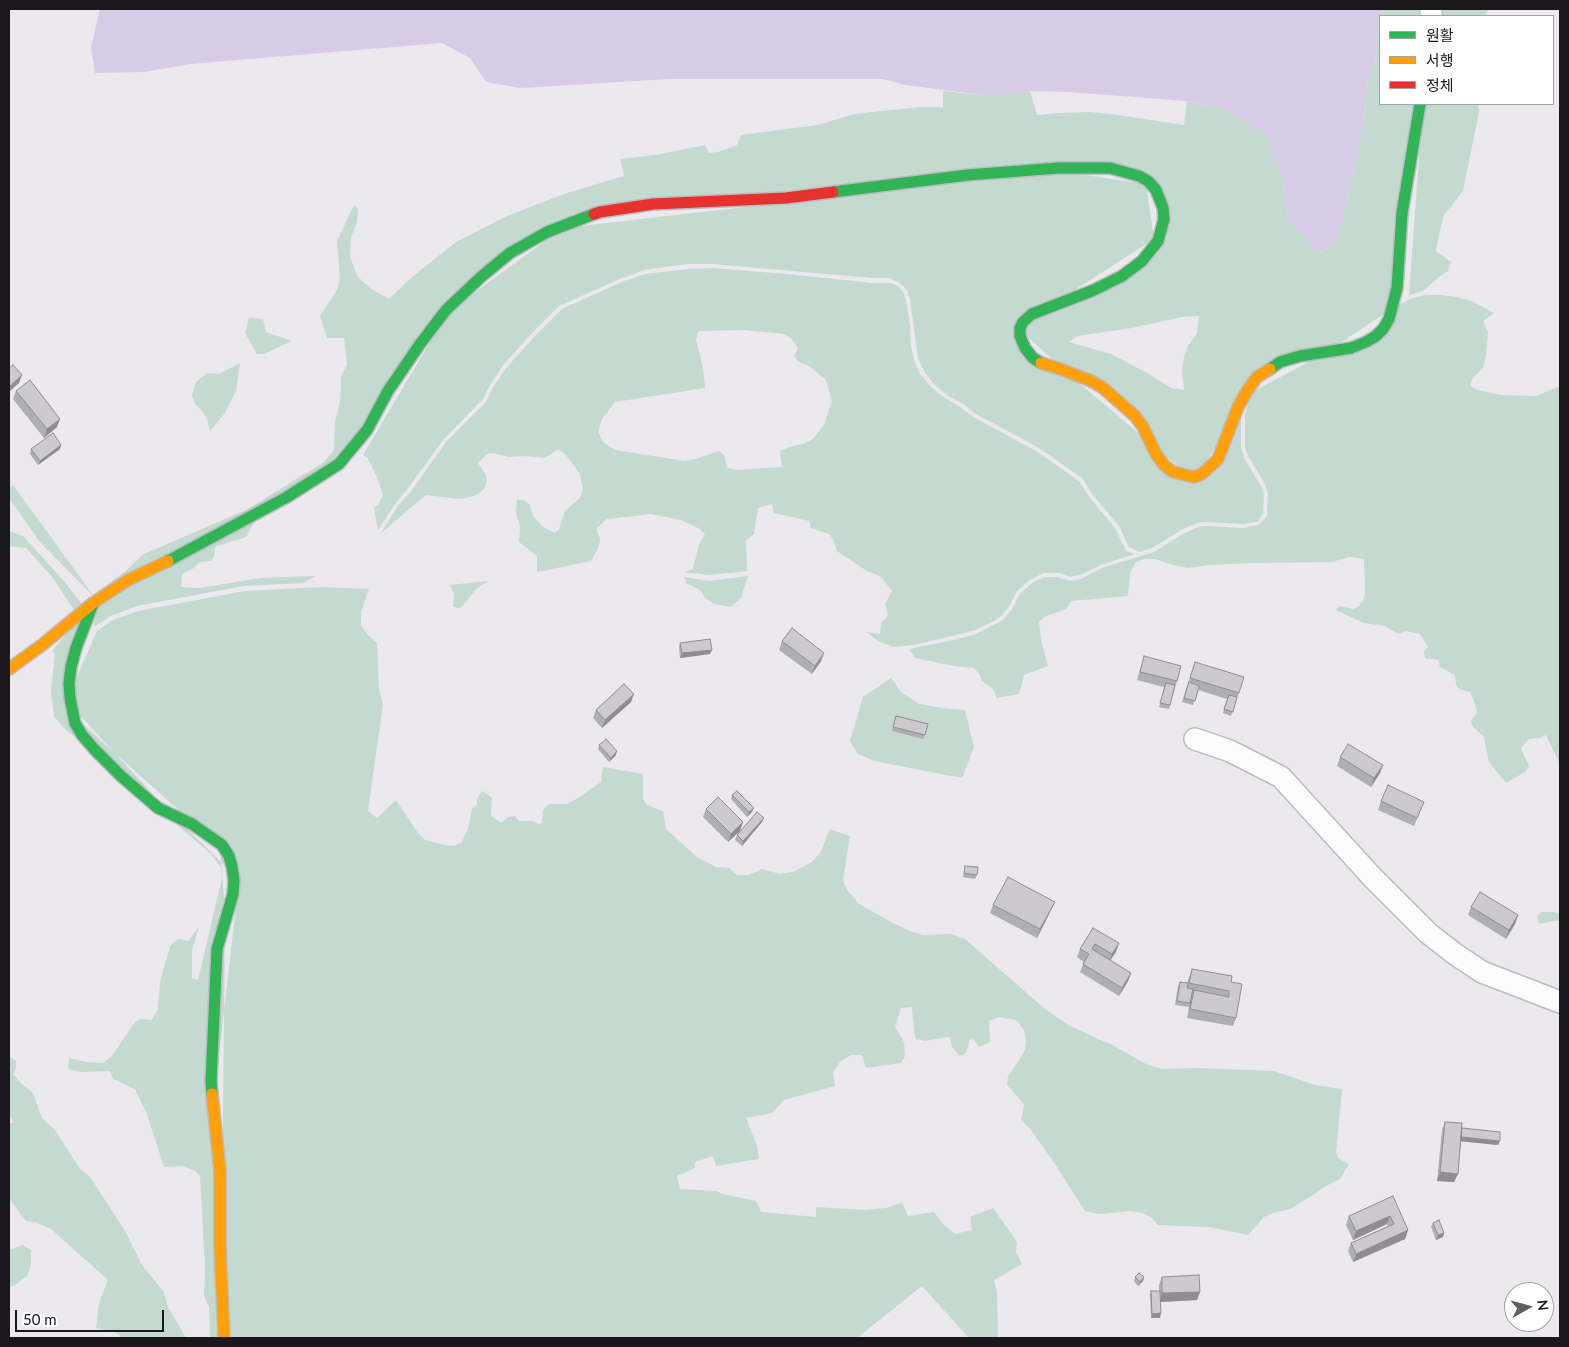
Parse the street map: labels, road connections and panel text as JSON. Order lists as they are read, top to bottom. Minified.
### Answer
{"legend":["원활","서행","정체"],"scale_bar":"50 m","north":"right"}
